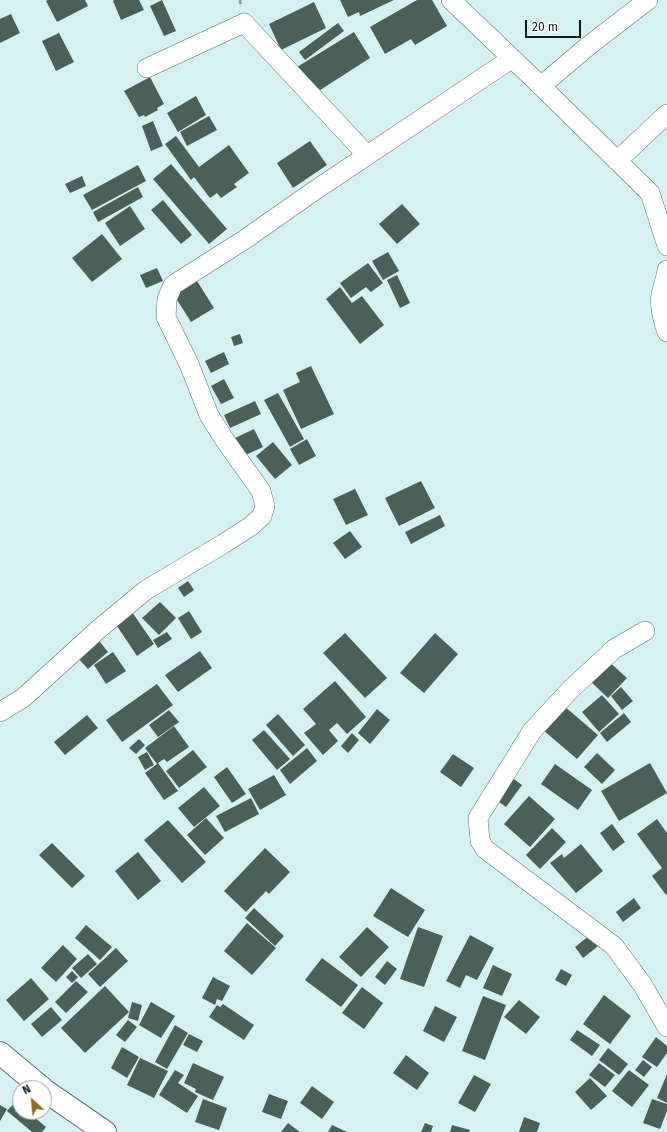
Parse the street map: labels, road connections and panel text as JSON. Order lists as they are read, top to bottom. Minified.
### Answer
{"scale_bar":"20 m","north":"top left"}
